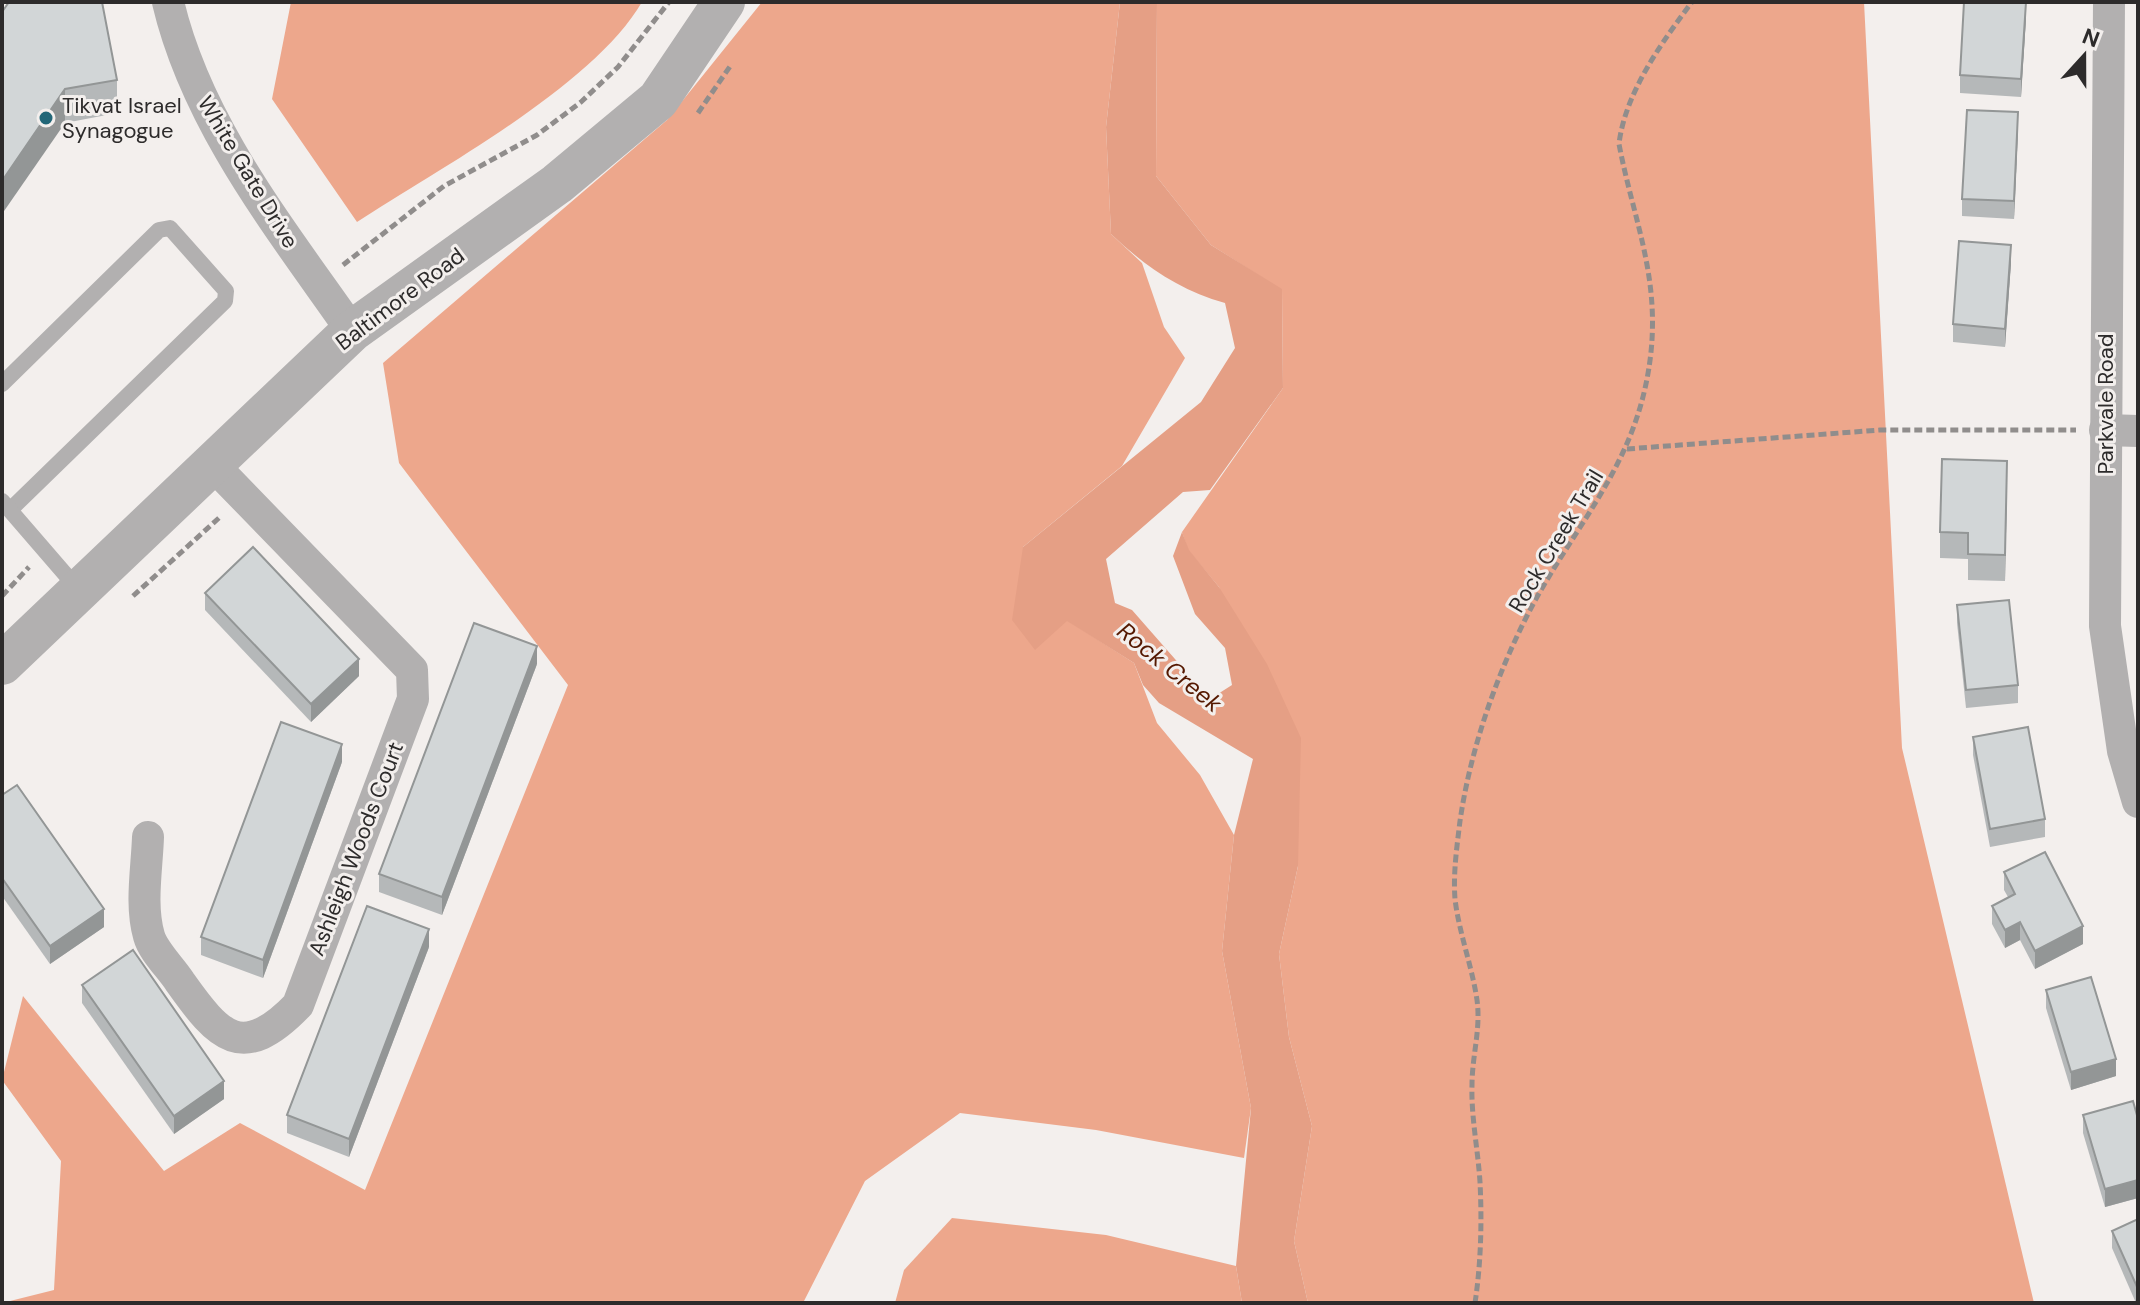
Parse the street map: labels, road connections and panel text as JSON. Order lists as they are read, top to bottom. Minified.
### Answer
{"streets":{"street":["White Gate Drive","Baltimore Road","Parkvale Road","Ashleigh Woods Court"],"path":["Rock Creek Trail"]},"crossings":[["White Gate Drive","Baltimore Road"],["Baltimore Road","Ashleigh Woods Court"]],"water":["Rock Creek"],"places":["Tikvat Israel Synagogue"],"north":"top"}
